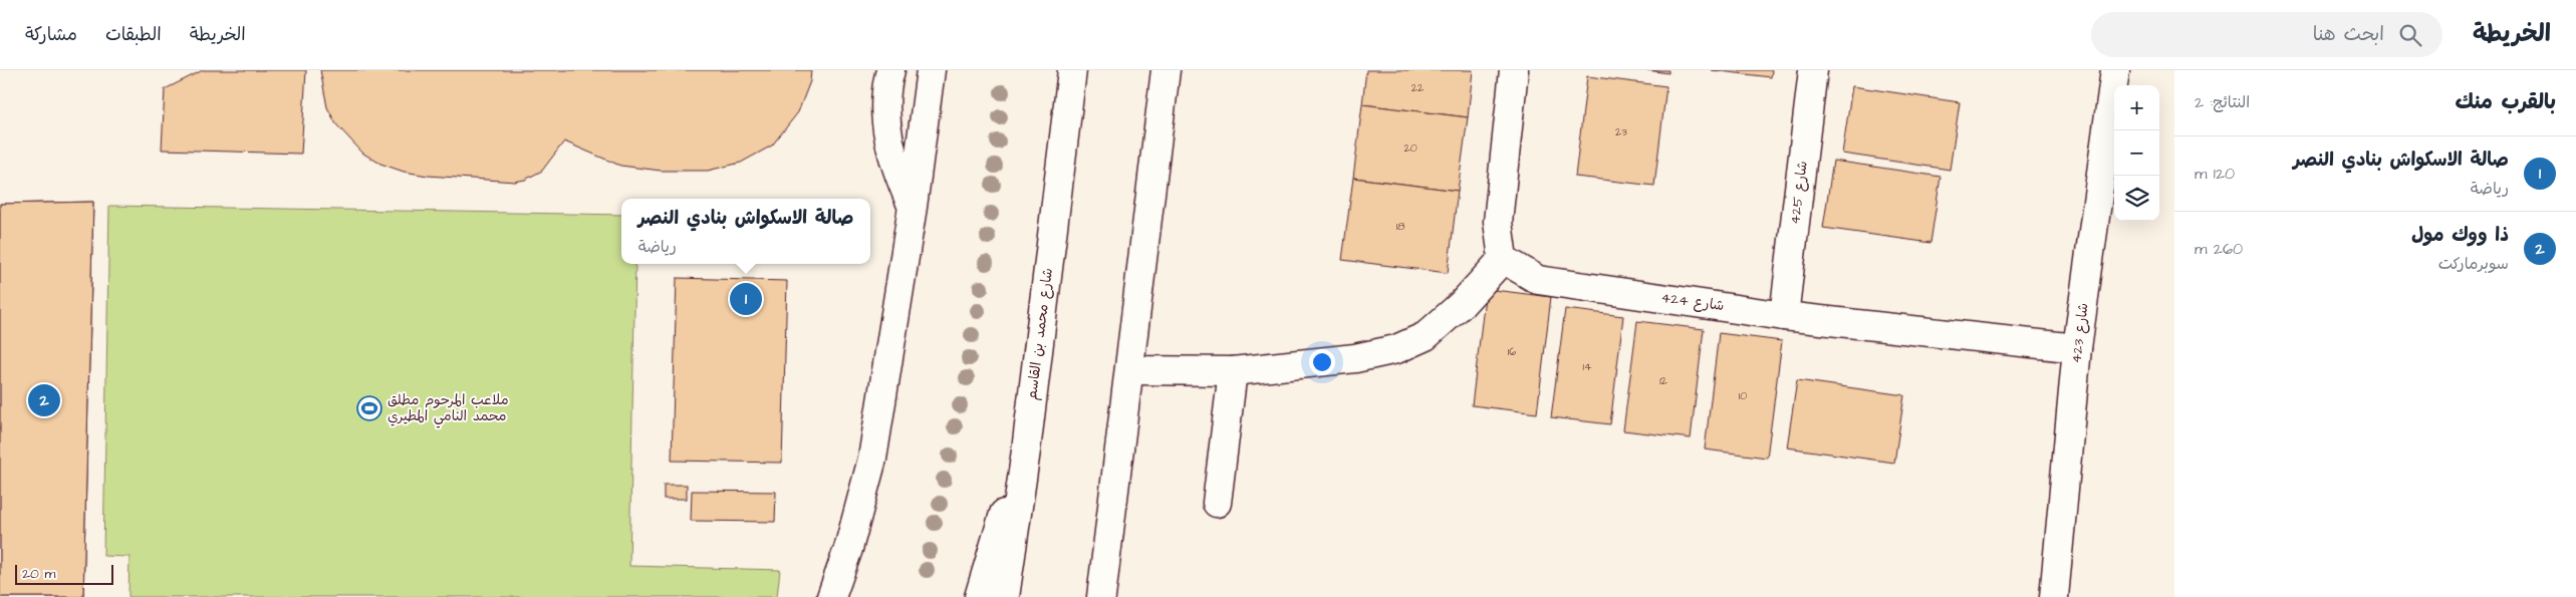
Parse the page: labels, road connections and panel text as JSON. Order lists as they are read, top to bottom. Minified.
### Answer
{"streets":{"street":["شارع 425","شارع 424","شارع 423","شارع محمد بن القاسم"]},"crossings":[["شارع 425","شارع 424"],["شارع 424","شارع 423"]],"places":{"sports":["ملاعب المرحوم مطلق محمد النامي المطيري"]},"house_numbers":["22","23","20","18","16","14","12","10"],"scale_bar":"20 m","page":{"header":"الخريطة","search":"ابحث هنا","nav":["الخريطة","الطبقات","مشاركة"],"heading":["بالقرب منك","النتائج: 2"],"map_buttons":["+","−"],"list":[{"mark":"1","name":"صالة الاسكواش بنادي النصر","note":"رياضة","value":"120 m"},{"mark":"2","name":"ذا ووك مول","note":"سوبرماركت","value":"260 m"}],"popup":["صالة الاسكواش بنادي النصر","رياضة"],"pins":["1","2"],"scale":"20 m"}}
